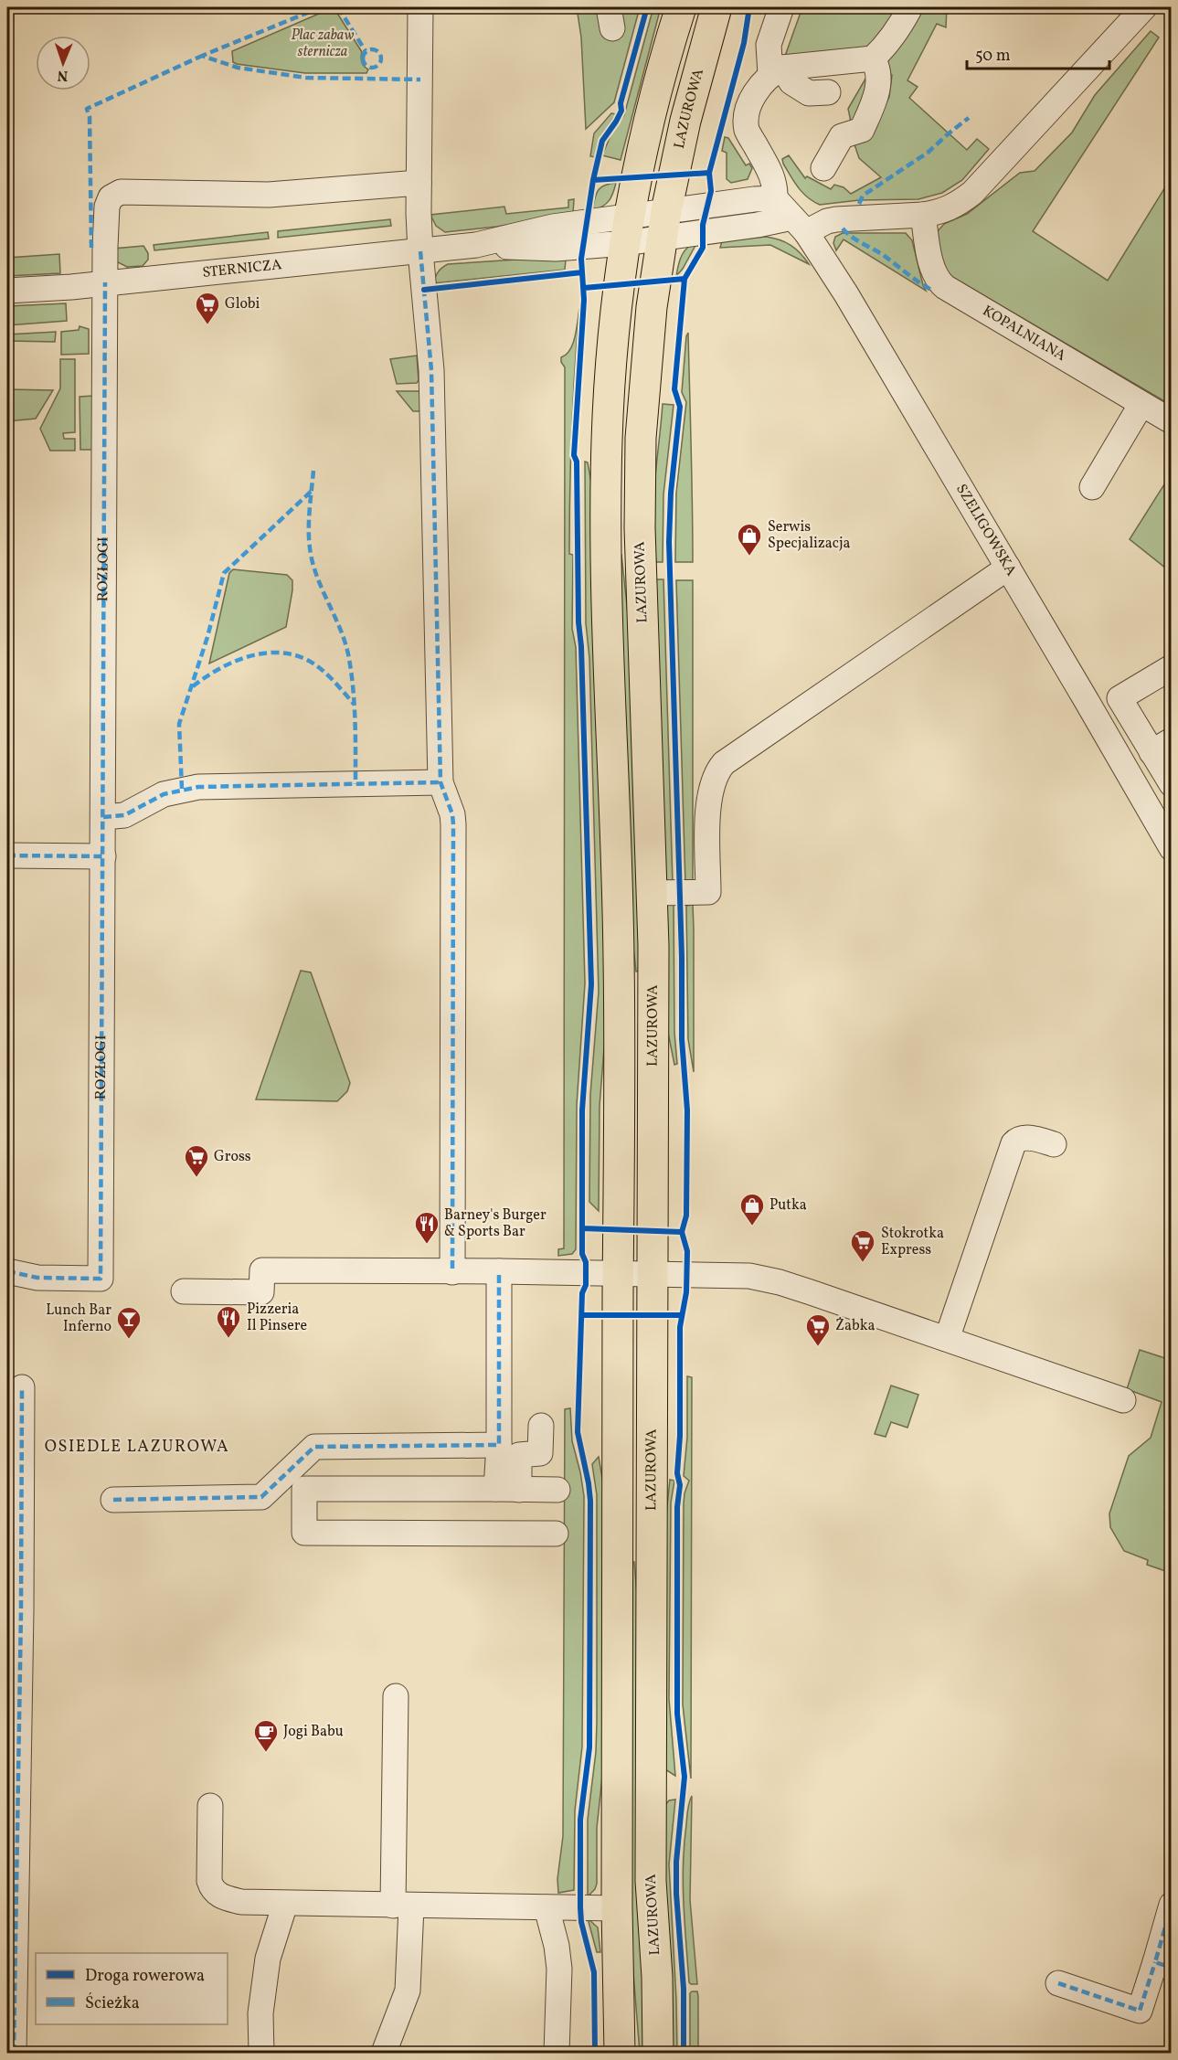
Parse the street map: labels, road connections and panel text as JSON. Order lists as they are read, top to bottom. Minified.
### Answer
{"streets":{"main road":["LAZUROWA"],"street":["STERNICZA","KOPALNIANA","SZELIGOWSKA","ROZŁOGI"]},"crossings":[["STERNICZA","ROZŁOGI"]],"districts":["OSIEDLE LAZUROWA"],"parks":["Plac zabaw sternicza"],"places":{"supermarket":["Globi","Gross","Stokrotka Express","Żabka"],"shop":["Serwis Specjalizacja","Putka"],"restaurant":["Barney's Burger & Sports Bar","Pizzeria Il Pinsere"],"bar":["Lunch Bar Inferno"],"cafe":["Jogi Babu"]},"legend":["Droga rowerowa","Ścieżka"],"scale_bar":"50 m","north":"bottom"}
